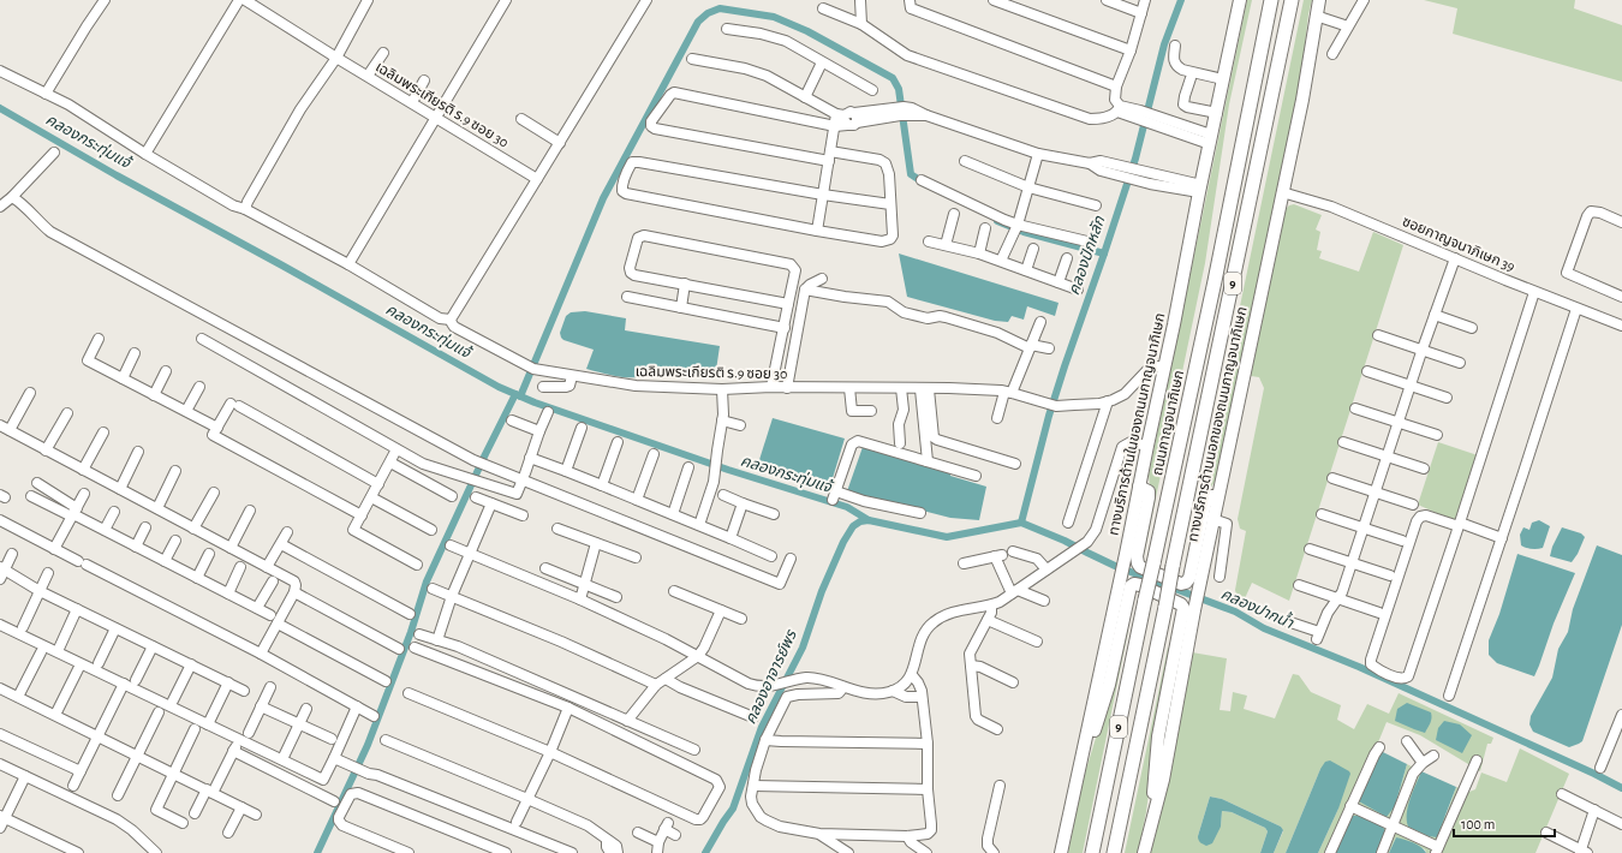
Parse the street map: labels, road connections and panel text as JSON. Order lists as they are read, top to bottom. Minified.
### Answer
{"streets":{"highway":["9","ถนนกาญจนาภิเษก"],"main road":["ทางบริการด้านในของถนนกาญจนาภิเษก","ทางบริการด้านนอกของถนนกาญจนาภิเษก"],"street":["เฉลิมพระเกียรติ ร.9 ซอย 30","ซอยกาญจนาภิเษก 39"]},"crossings":[["เฉลิมพระเกียรติ ร.9 ซอย 30","ทางบริการด้านในของถนนกาญจนาภิเษก"],["ซอยกาญจนาภิเษก 39","ทางบริการด้านนอกของถนนกาญจนาภิเษก"]],"water":["คลองกระทุ่มแจ้","คลองปักหลัก","คลองปากน้ำ","คลองอาจารย์พร"],"scale_bar":"100 m"}
